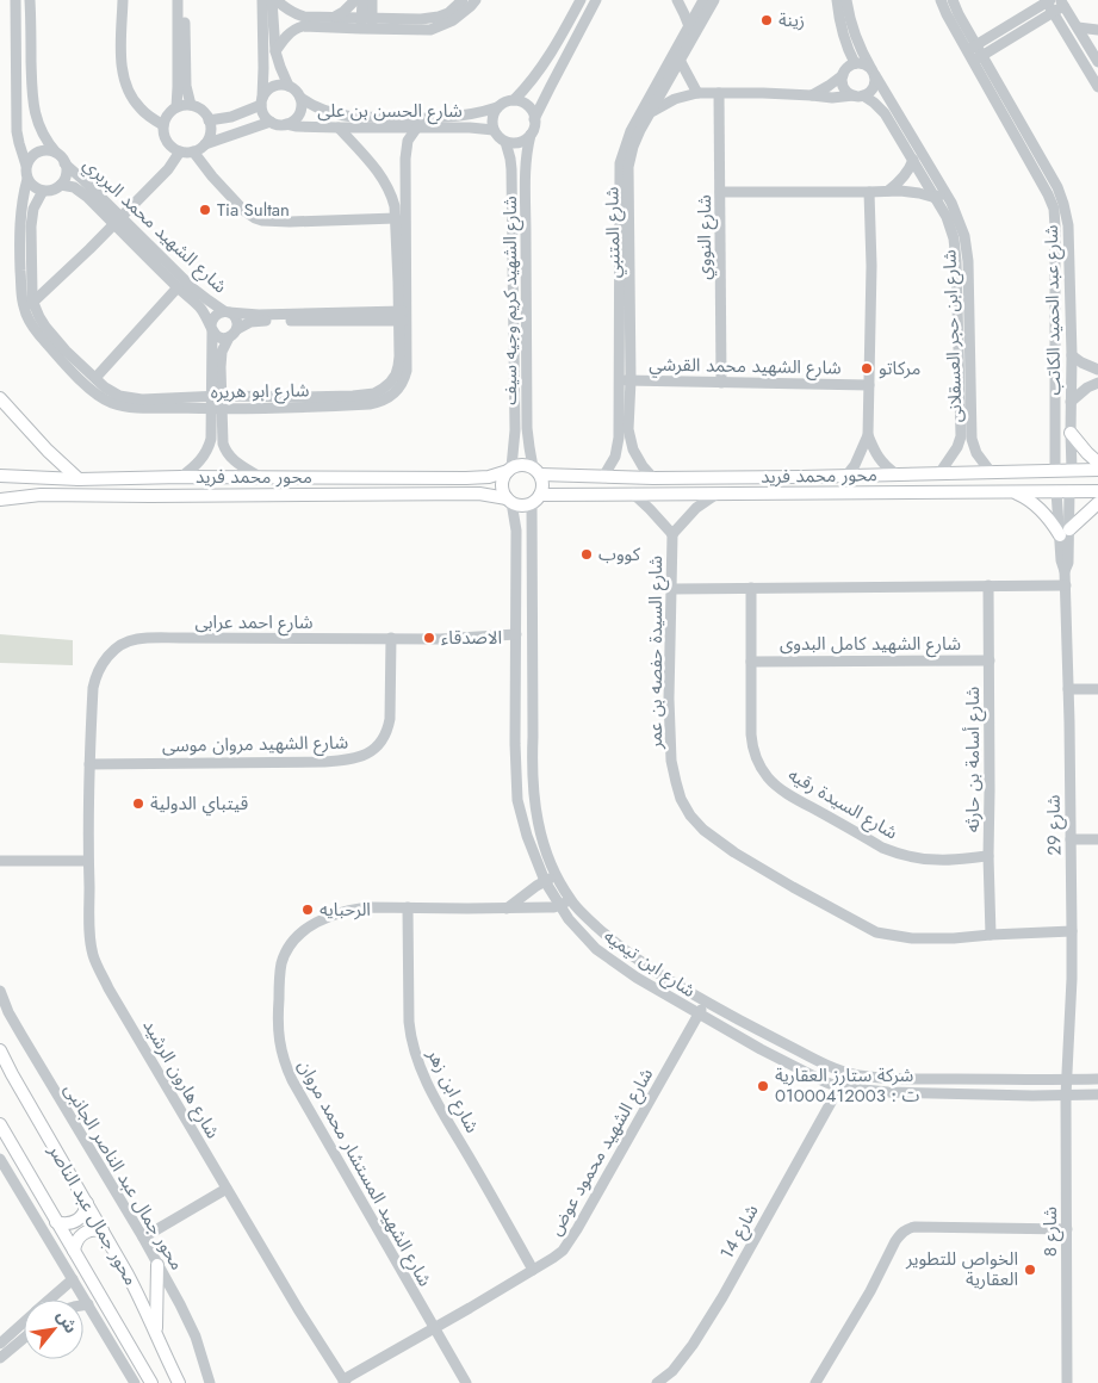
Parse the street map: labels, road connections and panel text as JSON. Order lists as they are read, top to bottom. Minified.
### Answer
{"streets":{"main road":["محور محمد فريد","محور جمال عبد الناصر"],"street":["شارع الحسن بن على","شارع الشهيد محمد البربري","شارع المتنبي","شارع النووي","شارع الشهيد كريم وجيه سيف","شارع عبد الحميد الكاتب","شارع ابن حجر العسقلانى","شارع الشهيد محمد القرشي","شارع ابو هريره","شارع احمد عرابى","شارع الشهيد كامل البدوى","شارع السيدة حفصه بن عمر","شارع الشهيد مروان موسى","شارع أسامة بن حارثه","شارع السيدة رقيه","شارع 29","شارع ابن تيميه","شارع هارون الرشيد","شارع ابن زهر","شارع الشهيد محمود عوض","شارع الشهيد المستشار محمد مروان","محور جمال عبد الناصر الجانبى","شارع 14","شارع 8"]},"crossings":[["شارع الحسن بن على","شارع الشهيد كريم وجيه سيف"],["شارع الحسن بن على","شارع ابو هريره"],["شارع الشهيد محمد البربري","شارع ابو هريره"],["شارع المتنبي","شارع الشهيد محمد القرشي"],["شارع المتنبي","محور محمد فريد"],["شارع النووي","شارع الشهيد محمد القرشي"],["شارع الشهيد كريم وجيه سيف","محور محمد فريد"],["شارع الشهيد كريم وجيه سيف","شارع ابن تيميه"],["شارع عبد الحميد الكاتب","محور محمد فريد"],["شارع ابن حجر العسقلانى","محور محمد فريد"],["محور محمد فريد","شارع 29"],["محور محمد فريد","شارع ابن تيميه"],["شارع احمد عرابى","شارع الشهيد مروان موسى"],["شارع احمد عرابى","شارع ابن تيميه"],["شارع احمد عرابى","شارع هارون الرشيد"],["شارع الشهيد كامل البدوى","شارع أسامة بن حارثه"],["شارع الشهيد كامل البدوى","شارع السيدة رقيه"],["شارع السيدة حفصه بن عمر","شارع أسامة بن حارثه"],["شارع السيدة حفصه بن عمر","شارع 29"],["شارع الشهيد مروان موسى","شارع هارون الرشيد"],["شارع أسامة بن حارثه","شارع السيدة رقيه"],["شارع 29","شارع ابن تيميه"],["شارع 29","شارع 8"],["شارع ابن تيميه","شارع الشهيد محمود عوض"],["شارع ابن تيميه","شارع الشهيد المستشار محمد مروان"],["شارع ابن تيميه","شارع 14"],["شارع ابن تيميه","شارع 8"],["شارع هارون الرشيد","شارع الشهيد محمود عوض"],["شارع ابن زهر","شارع الشهيد محمود عوض"],["شارع ابن زهر","شارع الشهيد المستشار محمد مروان"],["شارع الشهيد محمود عوض","شارع الشهيد المستشار محمد مروان"]],"places":["زينة","Tia Sultan","مركاتو","كووب","الاصدقاء","قيتباي الدولية","الرحبايه","شركة ستارز العقارية ت : 01000412003","الخواص للتطوير العقارية"],"north":"top right"}
